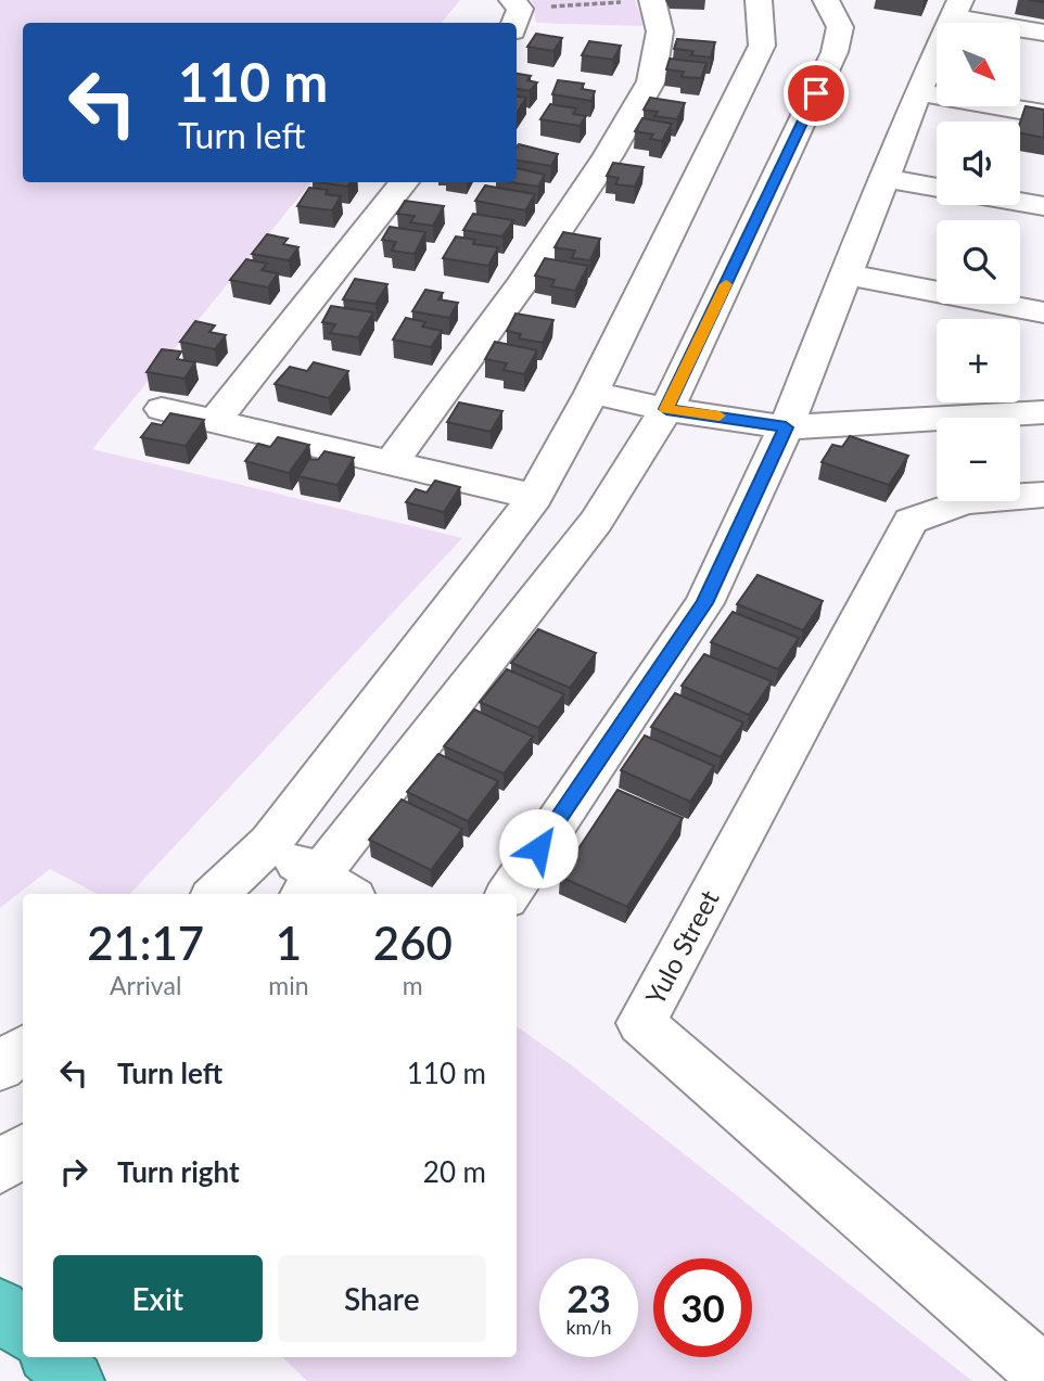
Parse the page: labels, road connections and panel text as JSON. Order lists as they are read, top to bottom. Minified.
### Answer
{"streets":{"street":["Yulo Street"]},"north":"bottom right","page":{"map_buttons":["+","−"],"turn":["110 m","Turn left"],"eta":["21:17","Arrival","1","min","260","m"],"list":[{"name":"Turn left","value":"110 m"},{"name":"Turn right","value":"20 m"}],"buttons":["Exit","Share"],"speed":"23 km/h","limit":"30"}}
